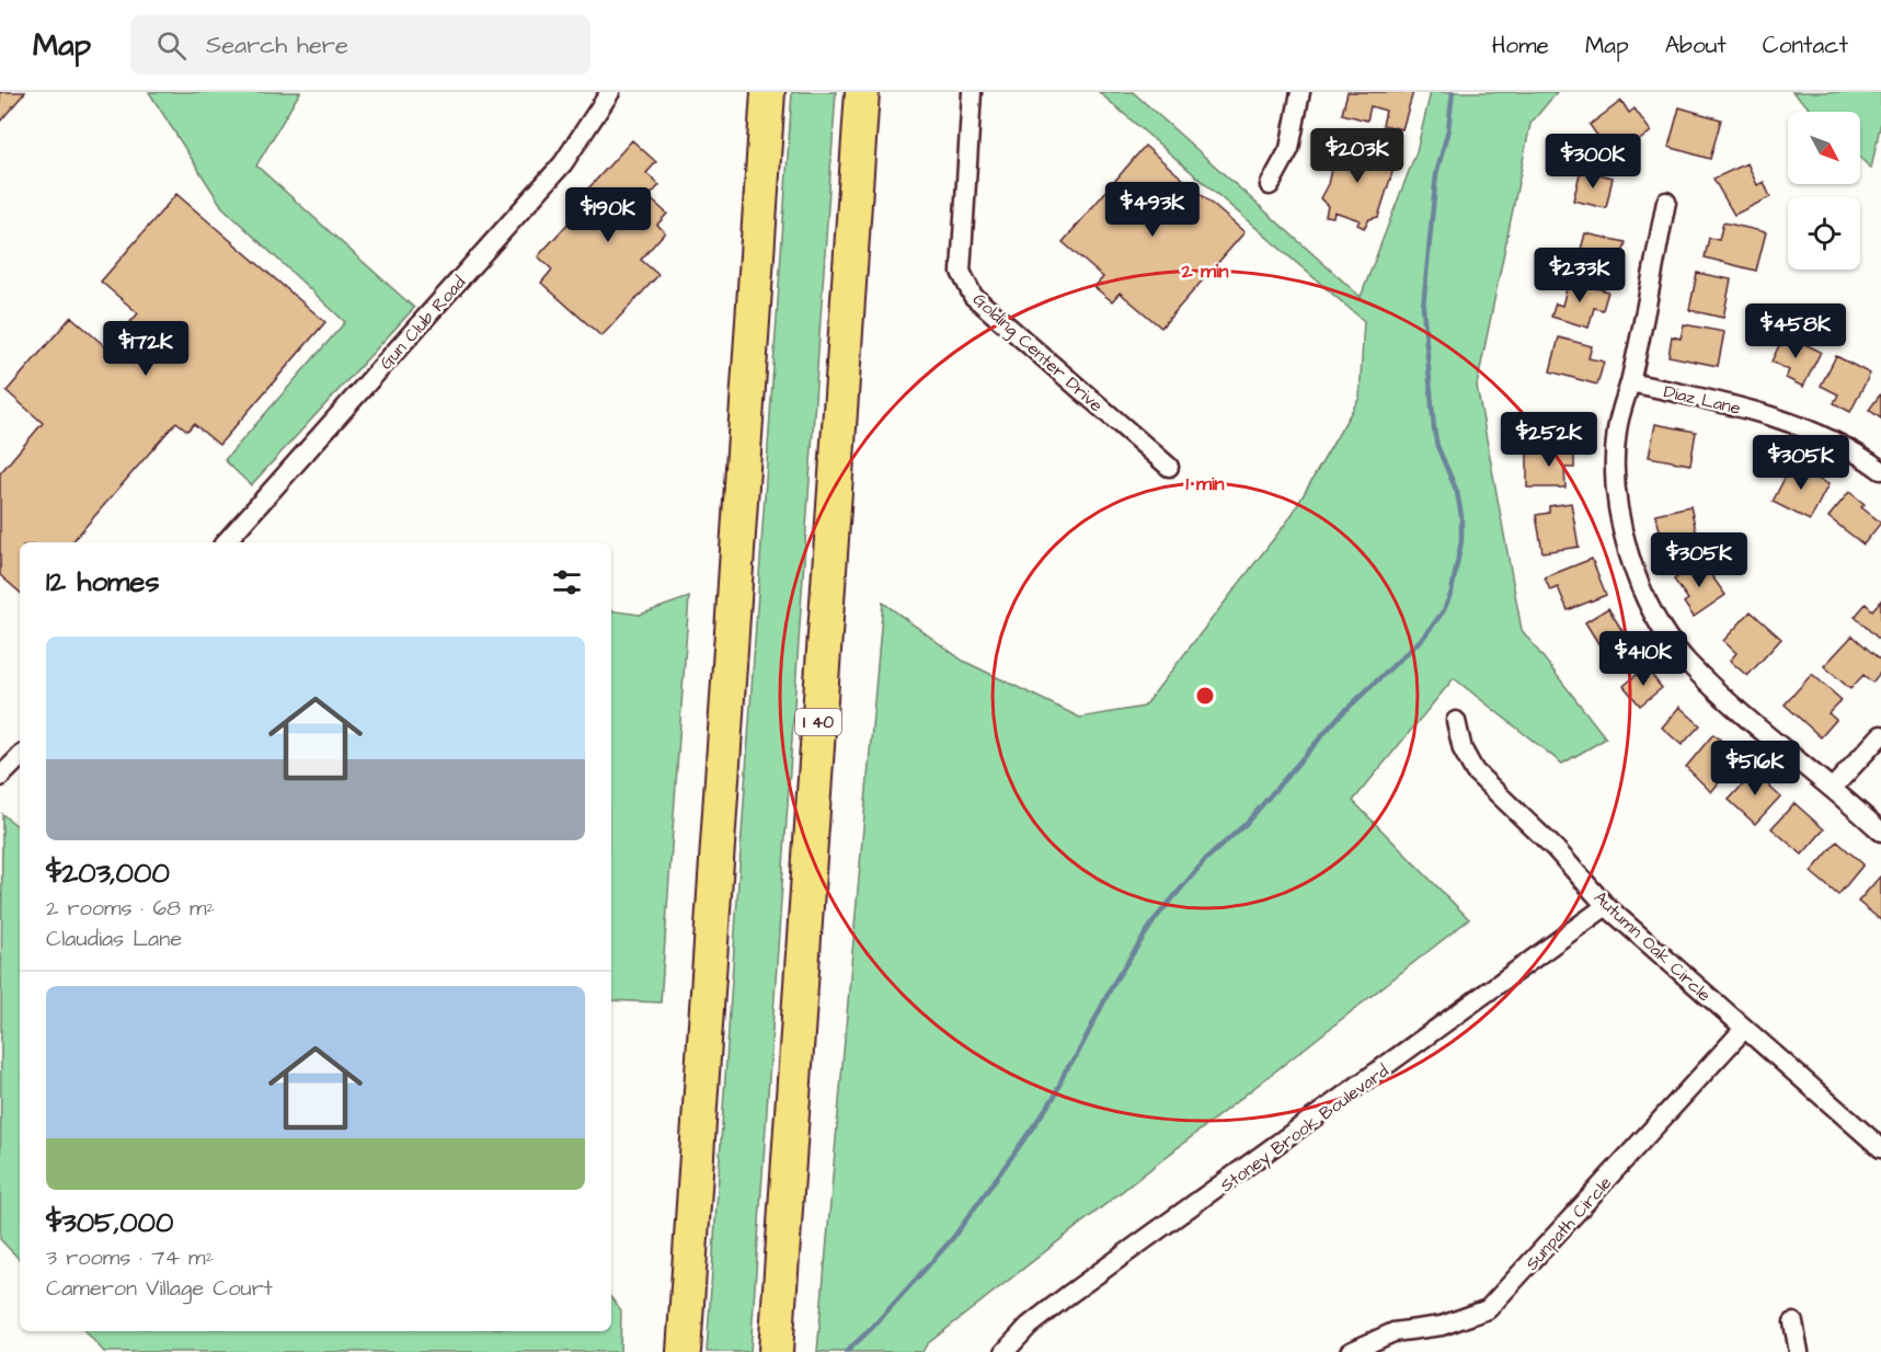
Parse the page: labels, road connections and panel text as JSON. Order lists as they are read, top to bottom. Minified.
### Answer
{"streets":{"highway":["I 40"],"street":["Gun Club Road","Golding Center Drive","Diaz Lane","Autumn Oak Circle","Stoney Brook Boulevard","Sunpath Circle"]},"crossings":[["Autumn Oak Circle","Stoney Brook Boulevard"],["Autumn Oak Circle","Sunpath Circle"]],"north":"bottom right","page":{"header":"Map","search":"Search here","nav":["Home","Map","About","Contact"],"price":["$203K","$300K","$493K","$190K","$233K","$458K","$172K","$252K","$305K","$305K","$410K","$516K"],"heading":"12 homes","list":[{"name":"$203,000","note":"2 rooms · 68 m² · Claudias Lane"},{"name":"$305,000","note":"3 rooms · 74 m² · Cameron Village Court"}]},"rings":["2 min","1 min"]}
